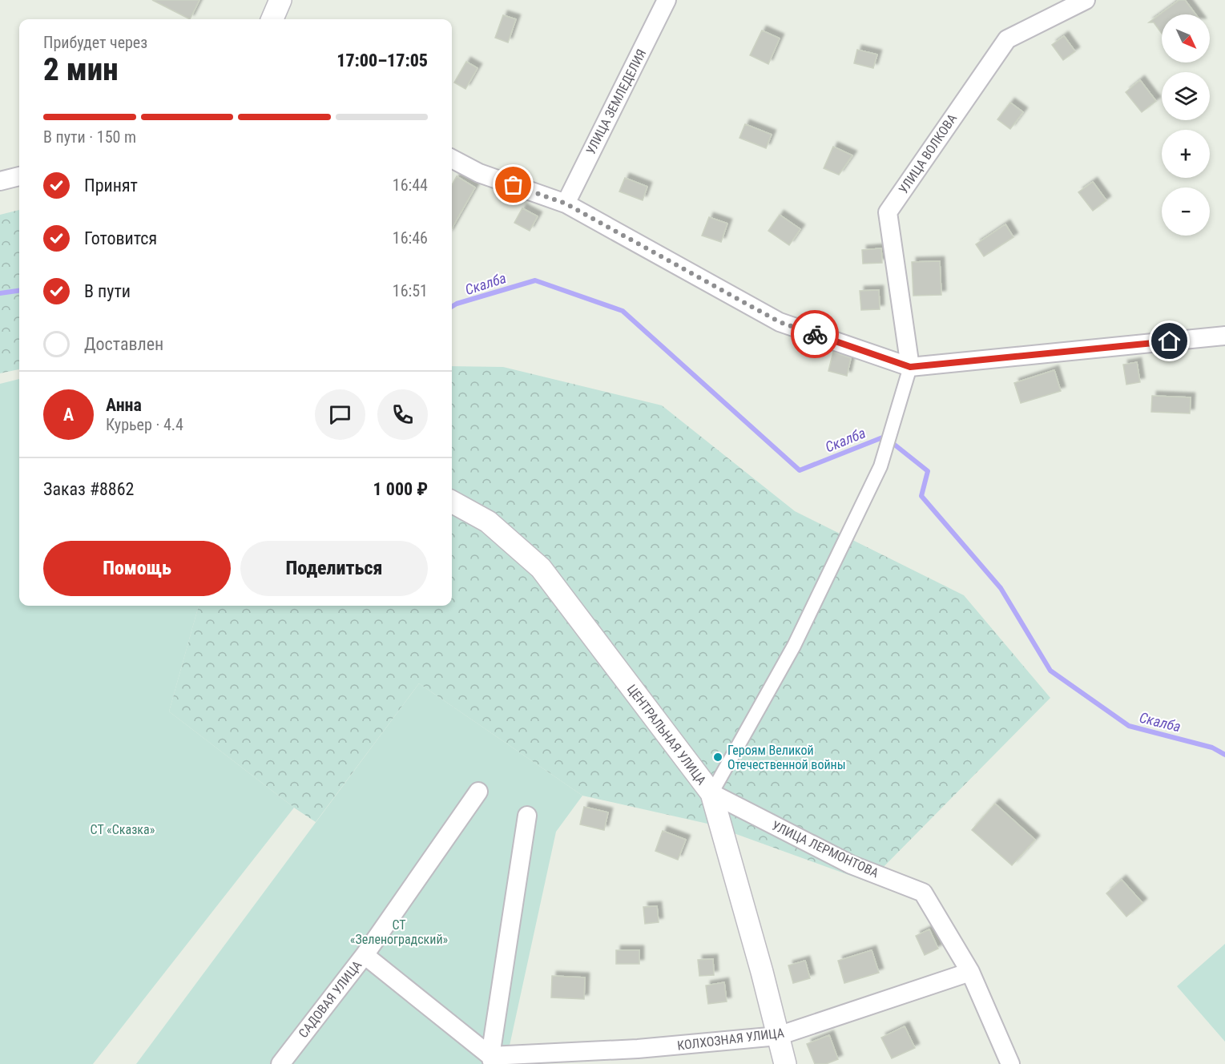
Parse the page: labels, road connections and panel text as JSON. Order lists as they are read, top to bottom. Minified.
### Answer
{"streets":{"street":["УЛИЦА ЗЕМЛЕДЕЛИЯ","УЛИЦА ВОЛКОВА","ЦЕНТРАЛЬНАЯ УЛИЦА","УЛИЦА ЛЕРМОНТОВА","САДОВАЯ УЛИЦА","КОЛХОЗНАЯ УЛИЦА"]},"crossings":[["ЦЕНТРАЛЬНАЯ УЛИЦА","УЛИЦА ЛЕРМОНТОВА"],["ЦЕНТРАЛЬНАЯ УЛИЦА","КОЛХОЗНАЯ УЛИЦА"],["УЛИЦА ЛЕРМОНТОВА","КОЛХОЗНАЯ УЛИЦА"]],"water":["Скалба"],"parks":["СТ «Сказка»","СТ «Зеленоградский»"],"places":["Героям Великой Отечественной войны"],"north":"bottom right","page":{"map_buttons":["+","−"],"heading":["2 мин","Прибудет через","17:00–17:05"],"panel":["Анна","Курьер · 4.4","Заказ #8862","1 000 ₽"],"bar":"В пути · 150 m","list":[["Принят","16:44"],["Готовится","16:46"],["В пути","16:51"],"Доставлен"],"round":"А","buttons":["Помощь","Поделиться"]}}
